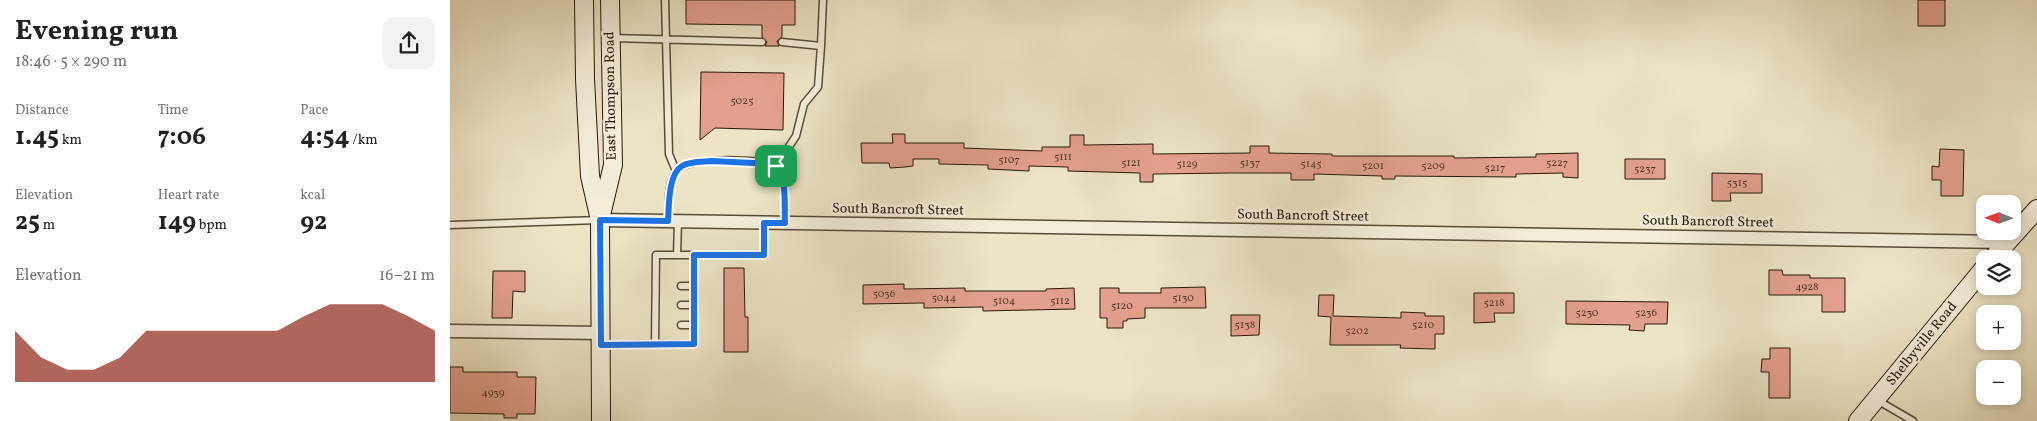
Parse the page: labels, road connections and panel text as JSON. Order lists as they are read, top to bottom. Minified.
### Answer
{"streets":{"main road":["East Thompson Road","Shelbyville Road"],"street":["South Bancroft Street"]},"crossings":[["East Thompson Road","South Bancroft Street"]],"house_numbers":["5025","5111","5107","5121","5137","5227","5129","5145","5201","5209","5217","5237","5315","4928","5036","5044","5130","5104","5112","5218","5120","5230","5236","5138","5210","5202","4939"],"north":"left","page":{"heading":["Evening run","18:46 · 5 × 290 m"],"stats":[["Distance","1.45 km"],["Time","7:06"],["Pace","4:54 /km"],["Elevation","25 m"],["Heart rate","149 bpm"],["kcal","92"]],"map_buttons":["+","−"],"chart":["Elevation","16–21 m"]}}
